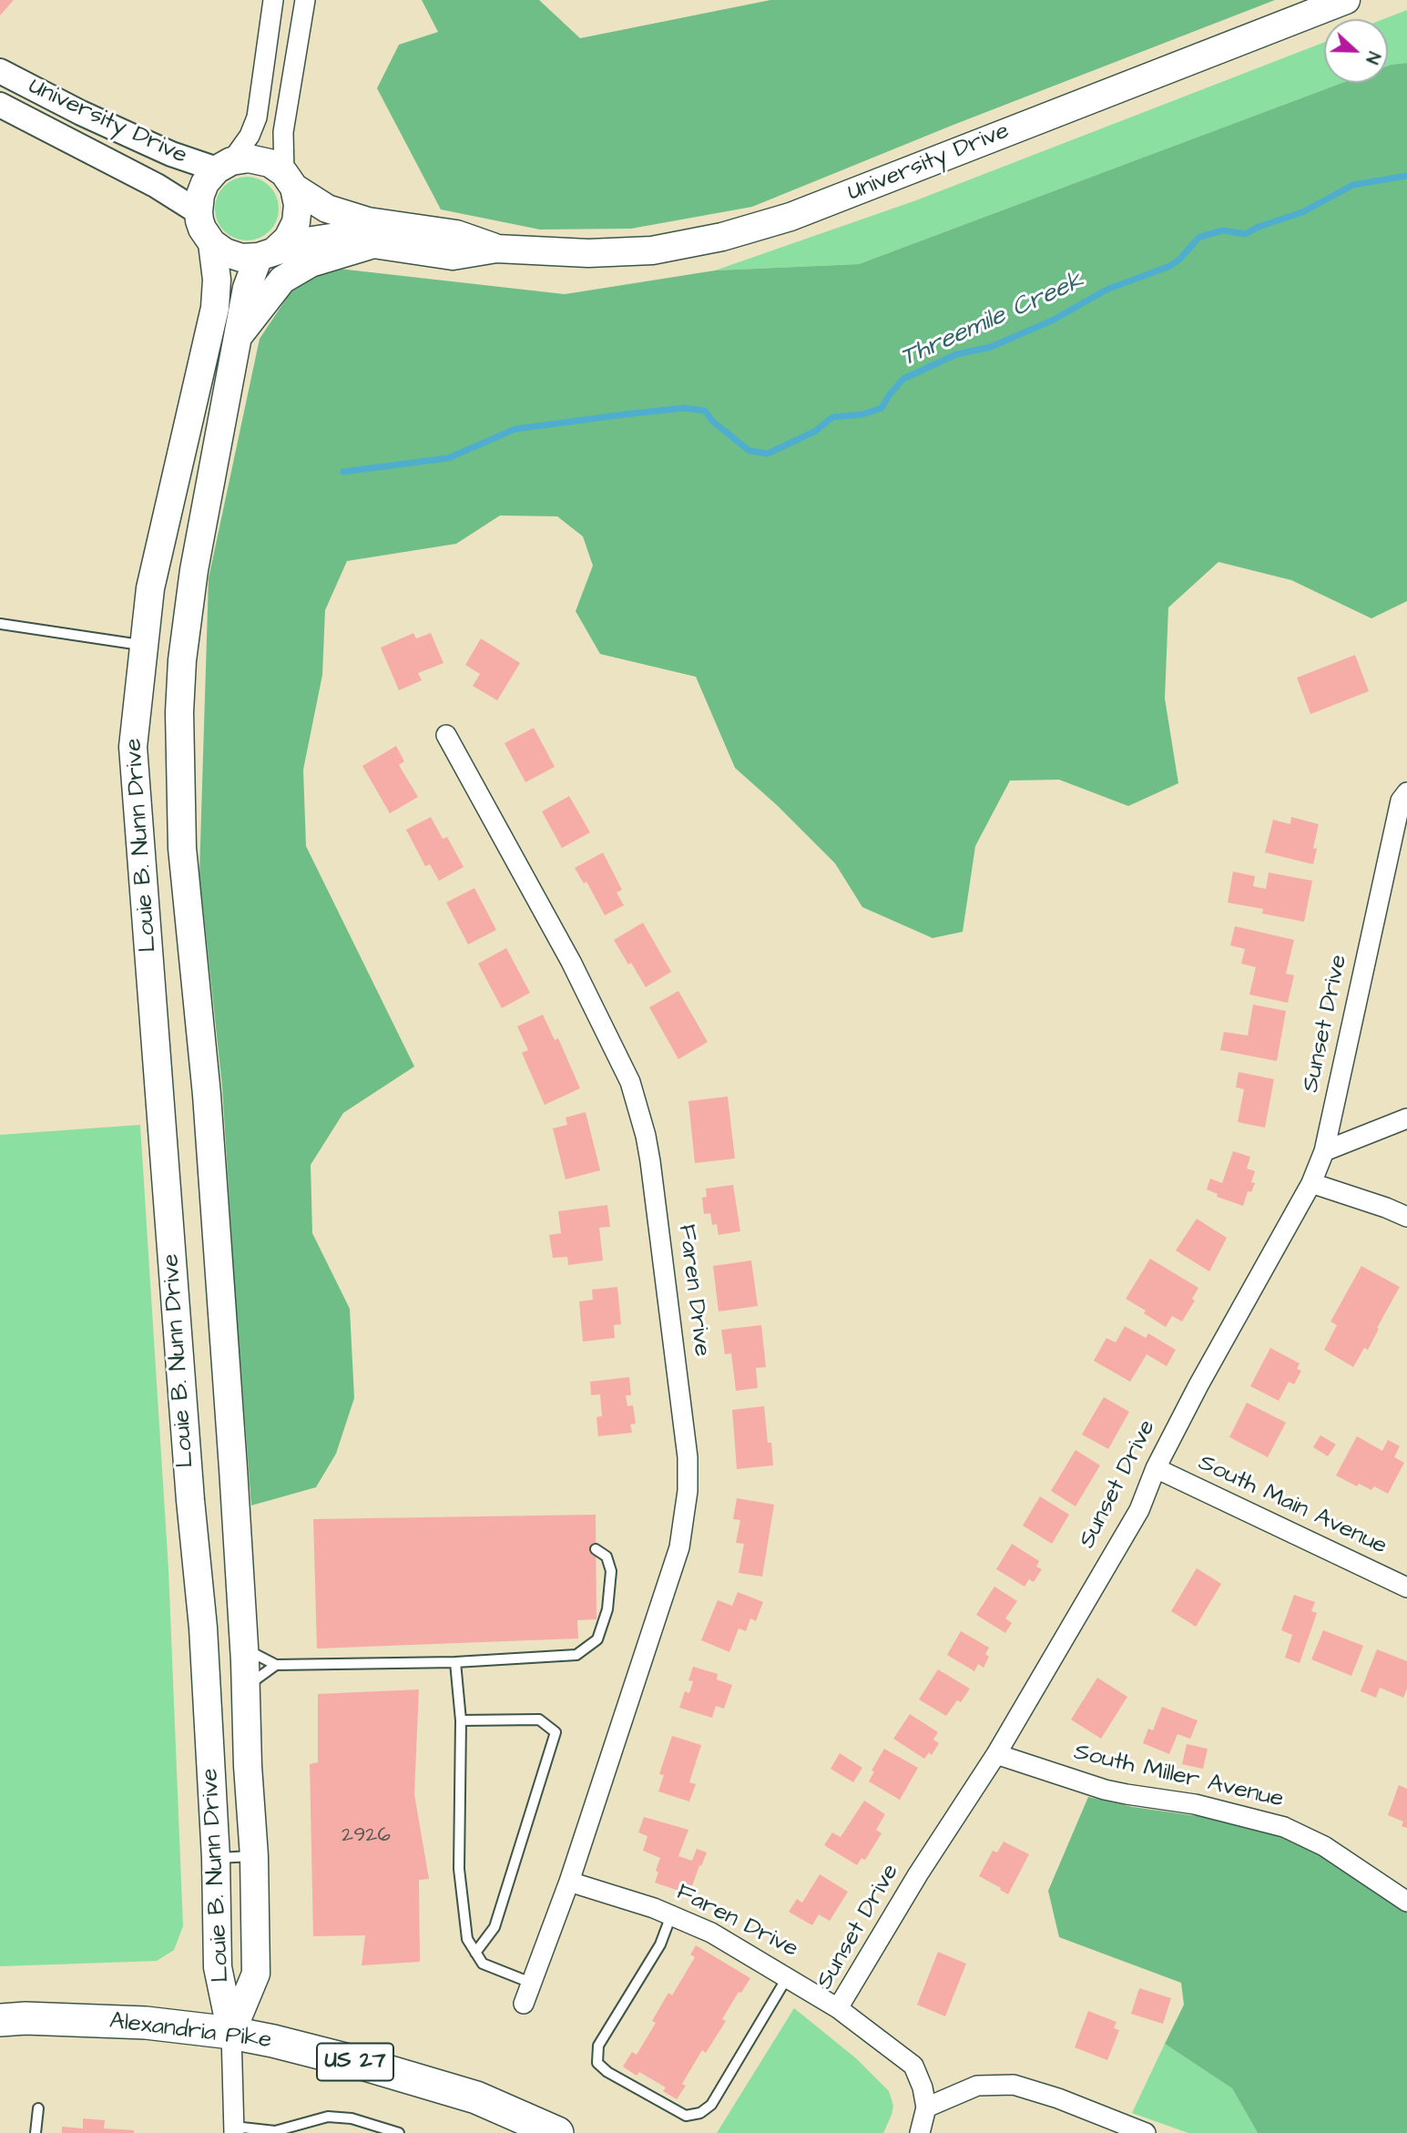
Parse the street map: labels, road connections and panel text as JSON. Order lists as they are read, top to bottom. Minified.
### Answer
{"streets":{"highway":["Alexandria Pike","US 27"],"main road":["University Drive","Louie B. Nunn Drive"],"street":["Sunset Drive","Faren Drive","South Main Avenue","South Miller Avenue"]},"crossings":[["University Drive","Louie B. Nunn Drive"],["Louie B. Nunn Drive","Alexandria Pike"],["Sunset Drive","Faren Drive"],["Sunset Drive","South Main Avenue"],["Sunset Drive","South Miller Avenue"]],"water":["Threemile Creek"],"house_numbers":["2926"],"north":"right"}
